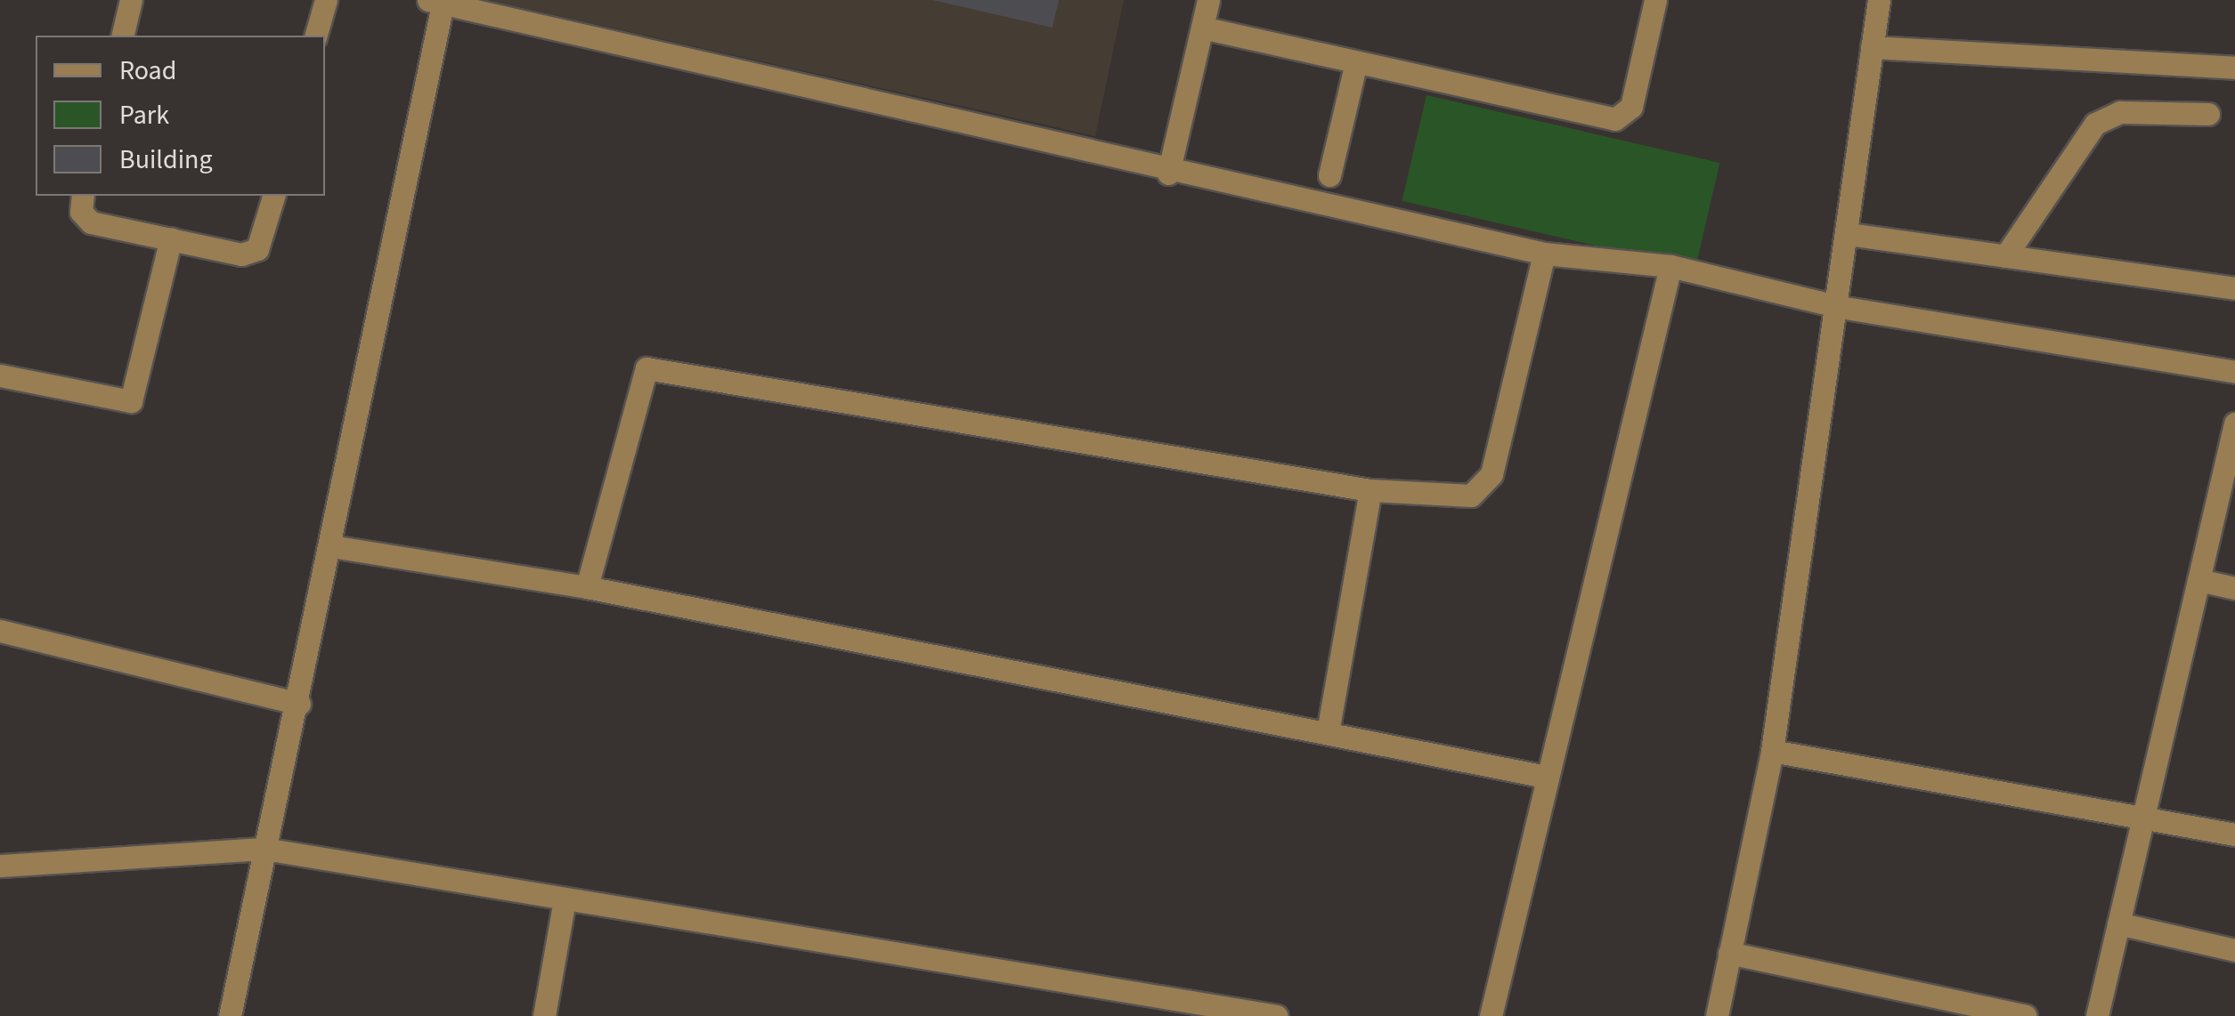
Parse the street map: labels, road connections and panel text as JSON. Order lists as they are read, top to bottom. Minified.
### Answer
{"legend":["Road","Park","Building"]}
